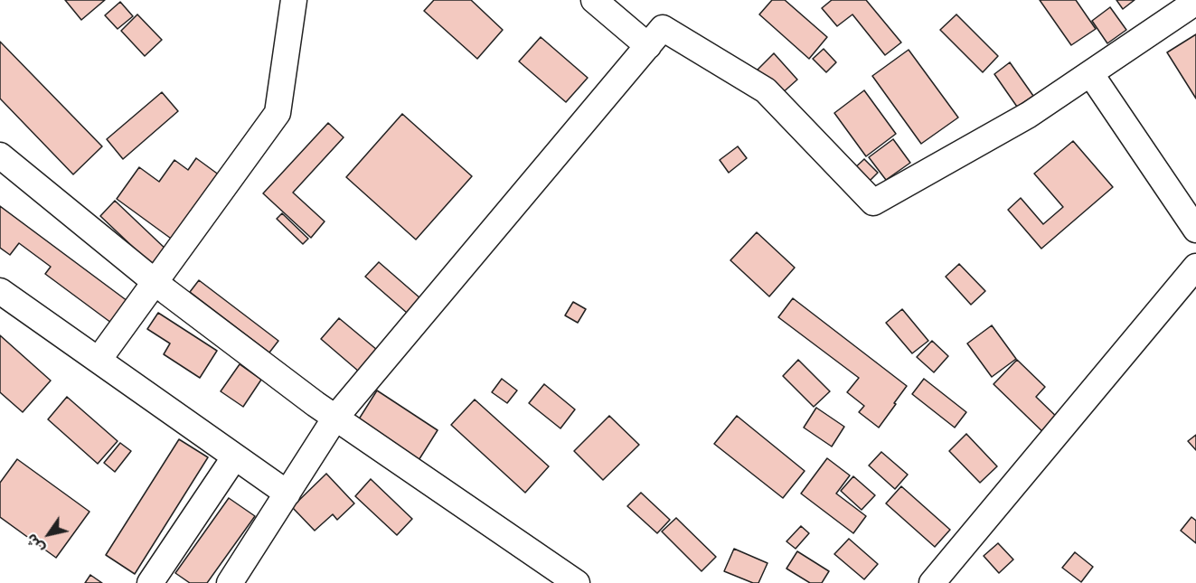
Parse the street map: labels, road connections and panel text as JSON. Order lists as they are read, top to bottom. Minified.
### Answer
{"north":"bottom left"}
